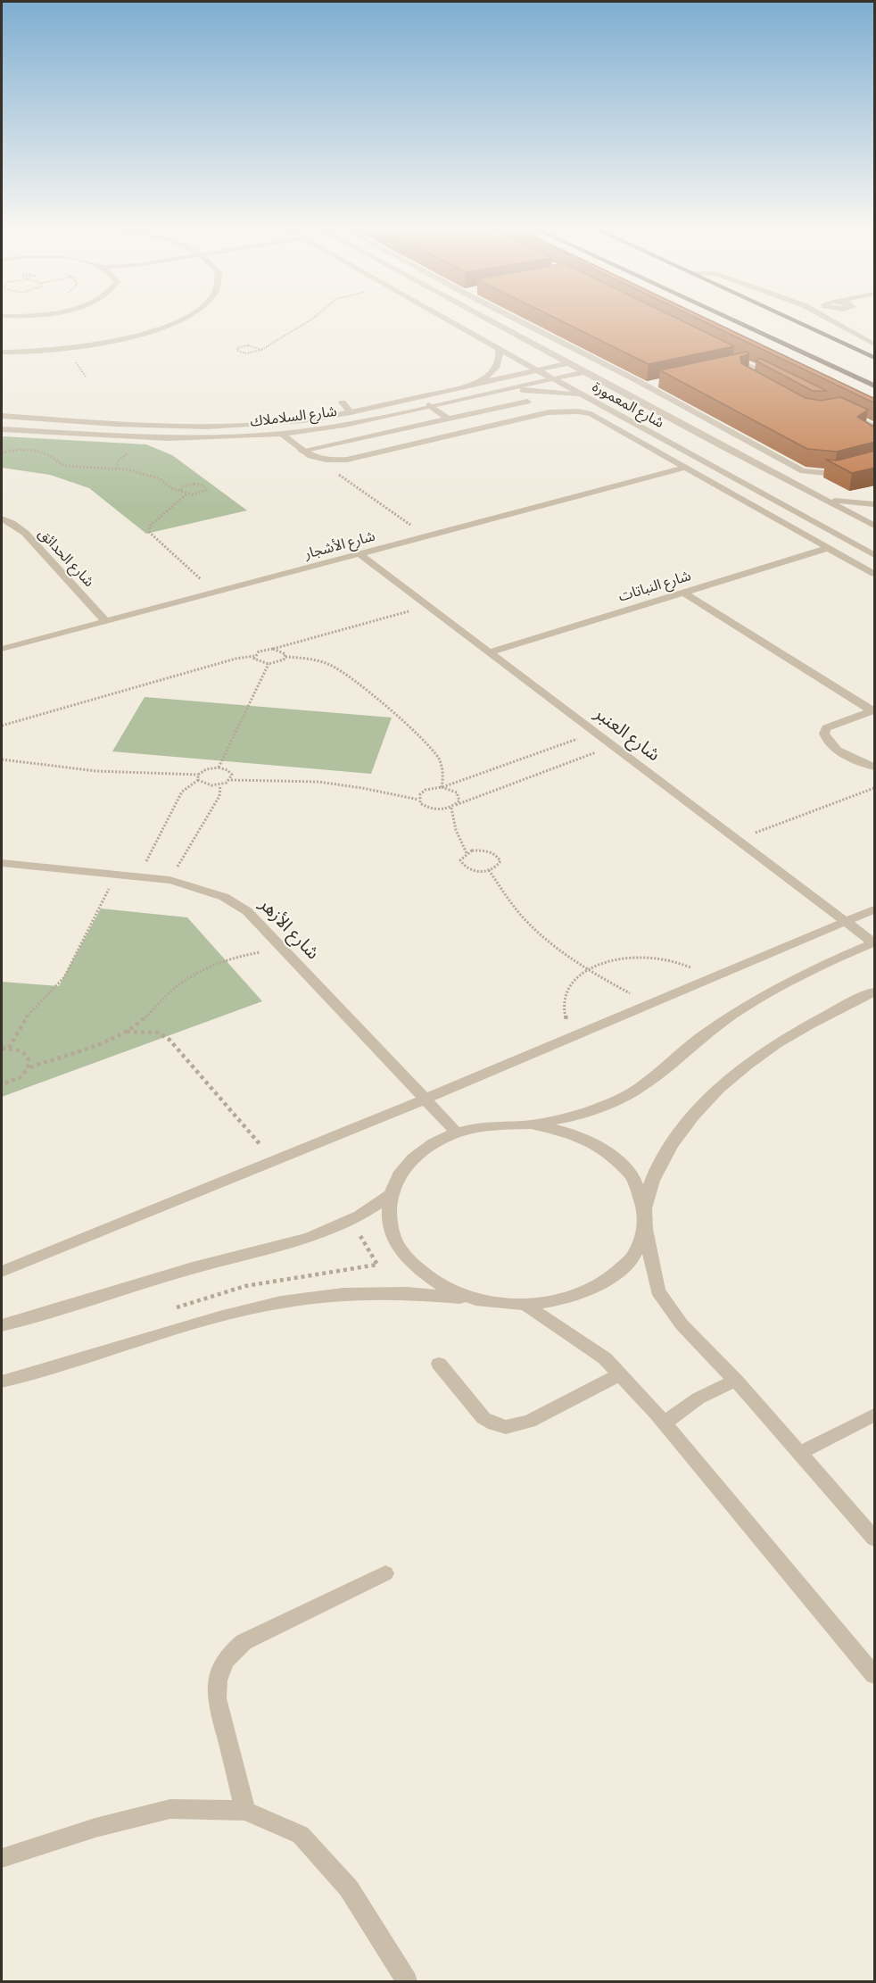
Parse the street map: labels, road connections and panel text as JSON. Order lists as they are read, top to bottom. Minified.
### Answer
{"streets":{"street":["شارع المعمورة","شارع السلاملاك","شارع الأشجار","شارع الحدائق","شارع النباتات","شارع العنبر","شارع الأزهر"]},"crossings":[["شارع المعمورة","شارع السلاملاك"],["شارع الأشجار","شارع الحدائق"],["شارع الأشجار","شارع العنبر"],["شارع النباتات","شارع العنبر"]]}
